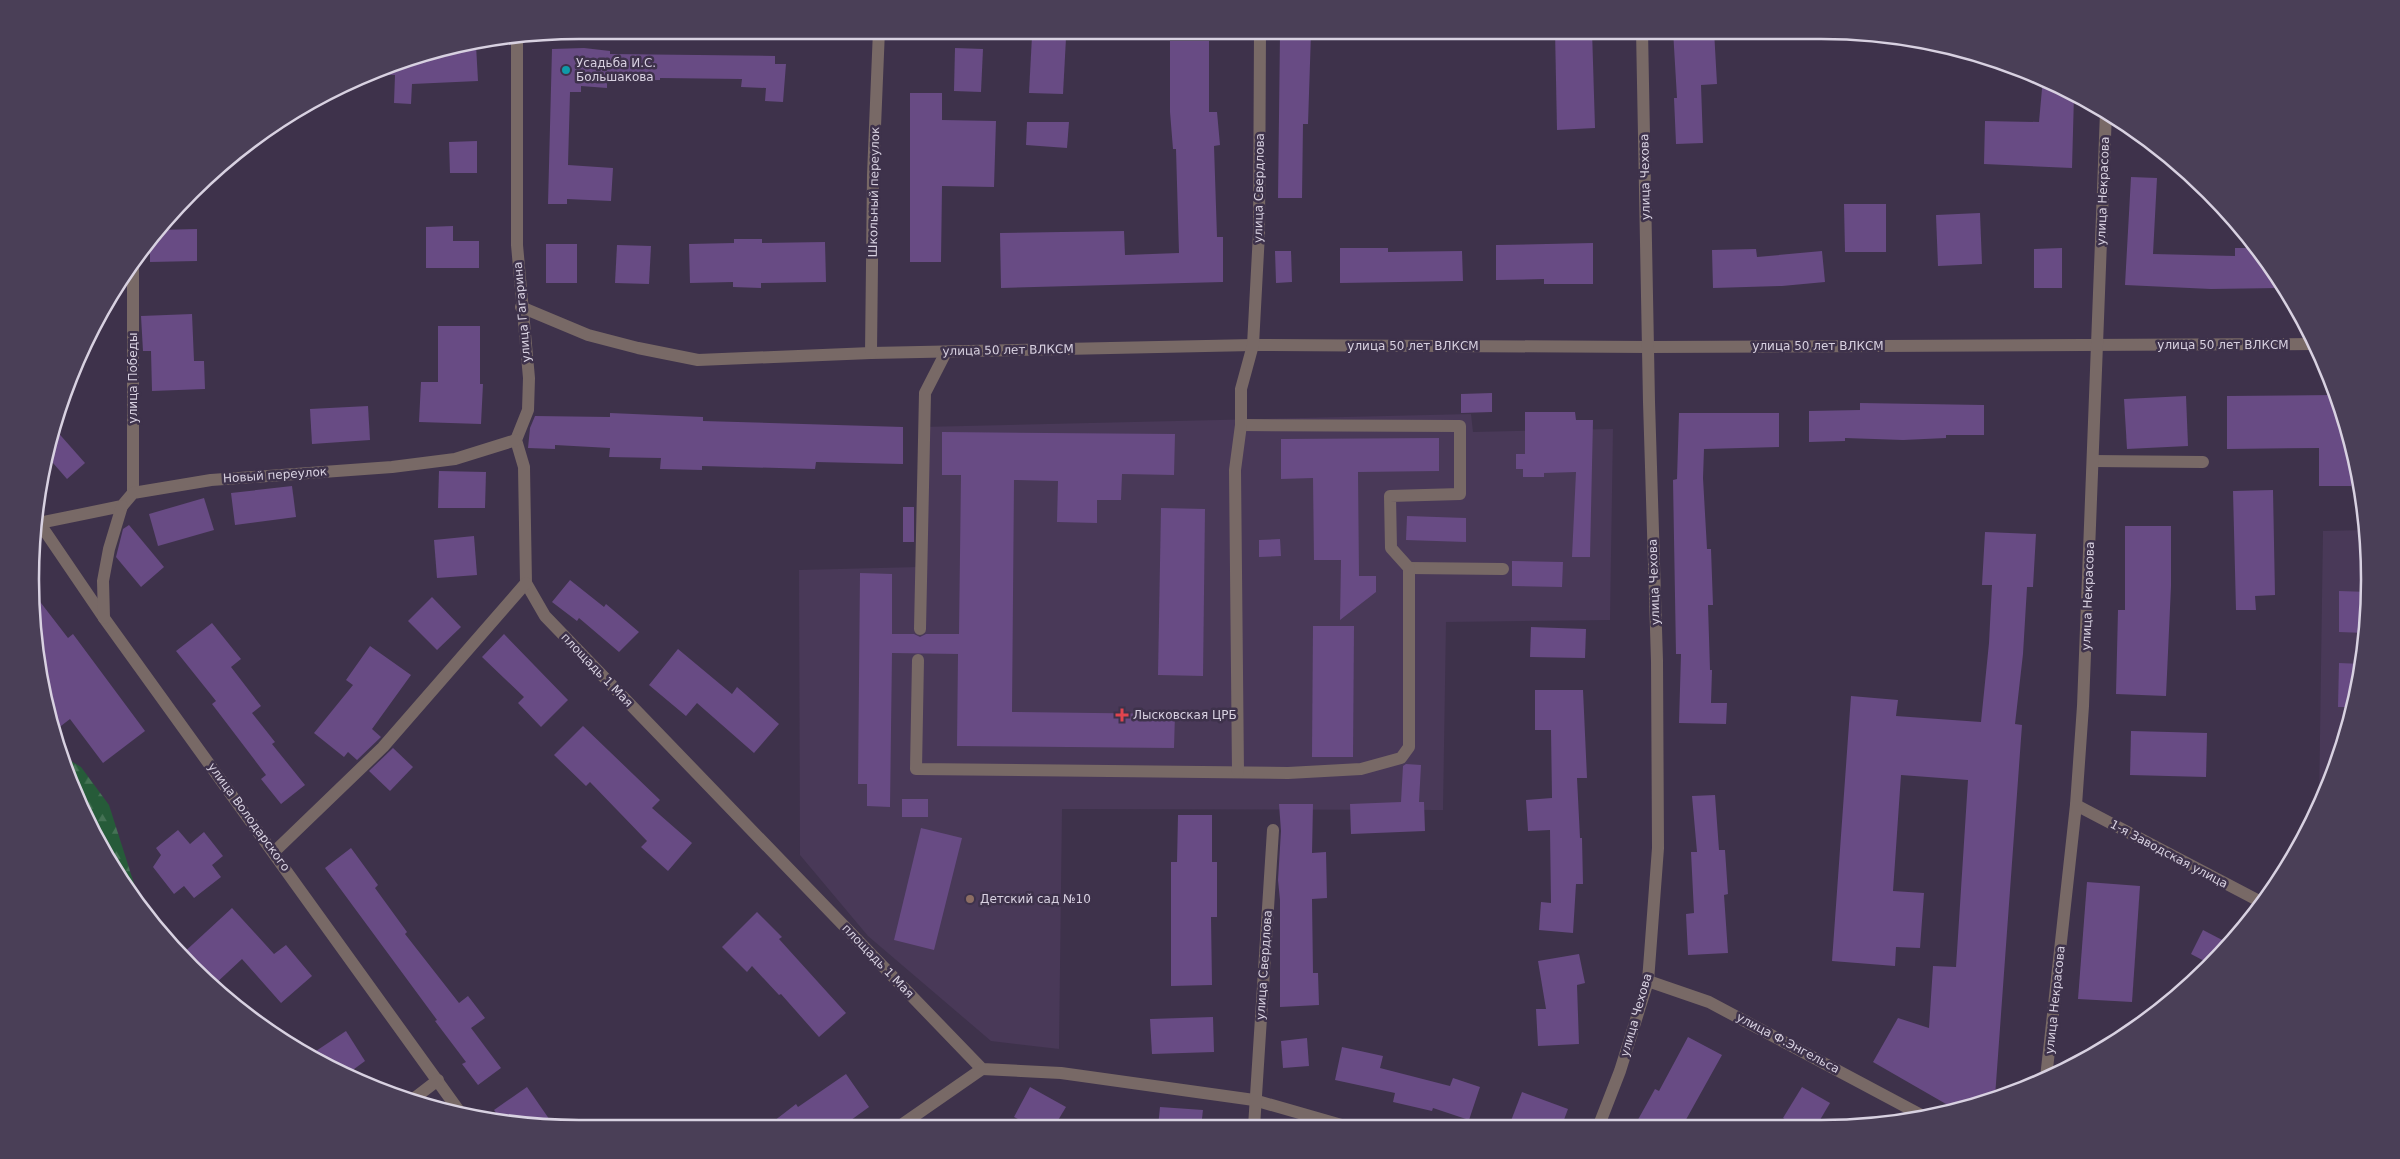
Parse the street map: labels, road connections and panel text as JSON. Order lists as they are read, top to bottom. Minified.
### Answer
{"streets":{"street":["улица Чехова","улица Свердлова","улица Некрасова","Школьный переулок","улица Гагарина","улица 50 лет ВЛКСМ","улица Победы","Новый переулок","площадь 1 Мая","улица Володарского","1-я Заводская улица","улица Ф.Энгельса"]},"crossings":[["улица Чехова","улица 50 лет ВЛКСМ"],["улица Чехова","улица Ф.Энгельса"],["улица Свердлова","улица 50 лет ВЛКСМ"],["улица Некрасова","улица 50 лет ВЛКСМ"],["улица Некрасова","1-я Заводская улица"],["Школьный переулок","улица 50 лет ВЛКСМ"],["улица Гагарина","улица 50 лет ВЛКСМ"],["улица Гагарина","Новый переулок"],["улица Победы","Новый переулок"]],"places":{"other":["Усадьба И.С. Большакова","Детский сад №10"],"health":["Лысковская ЦРБ"]}}
